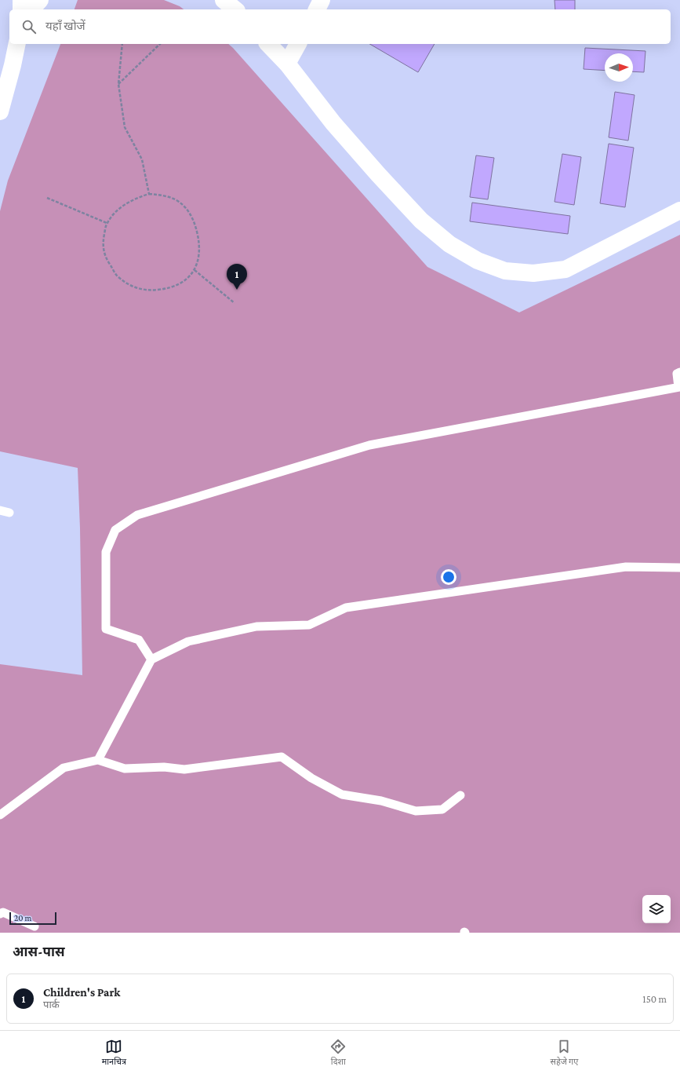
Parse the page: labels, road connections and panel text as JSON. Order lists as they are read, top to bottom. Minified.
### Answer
{"scale_bar":"20 m","north":"right","page":{"search":"यहाँ खोजें","pins":"1","scale":"20 m","heading":"आस-पास","list":[{"mark":"1","name":"Children's Park","note":"पार्क","value":"150 m"}],"nav":["मानचित्र","दिशा","सहेजे गए"]}}
